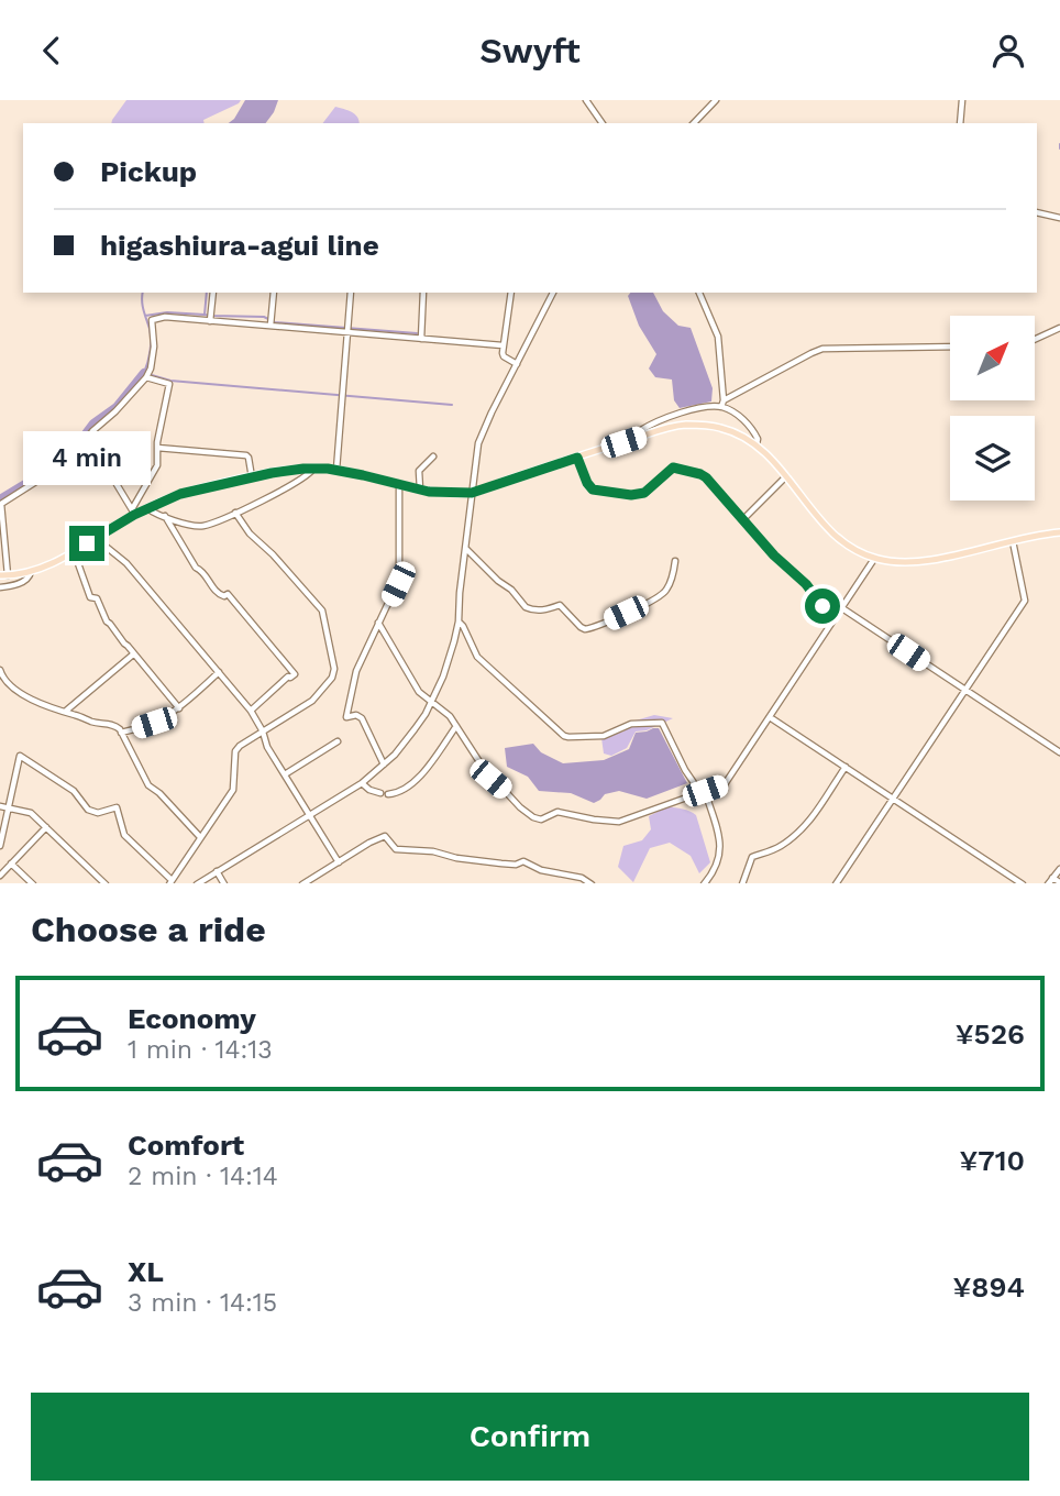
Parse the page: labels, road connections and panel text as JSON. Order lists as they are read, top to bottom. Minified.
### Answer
{"north":"top right","page":{"header":"Swyft","banner":["Pickup","higashiura-agui line"],"bubble":"4 min","heading":"Choose a ride","list":[{"name":"Economy","note":"1 min · 14:13","value":"¥526"},{"name":"Comfort","note":"2 min · 14:14","value":"¥710"},{"name":"XL","note":"3 min · 14:15","value":"¥894"}],"buttons":"Confirm"}}
